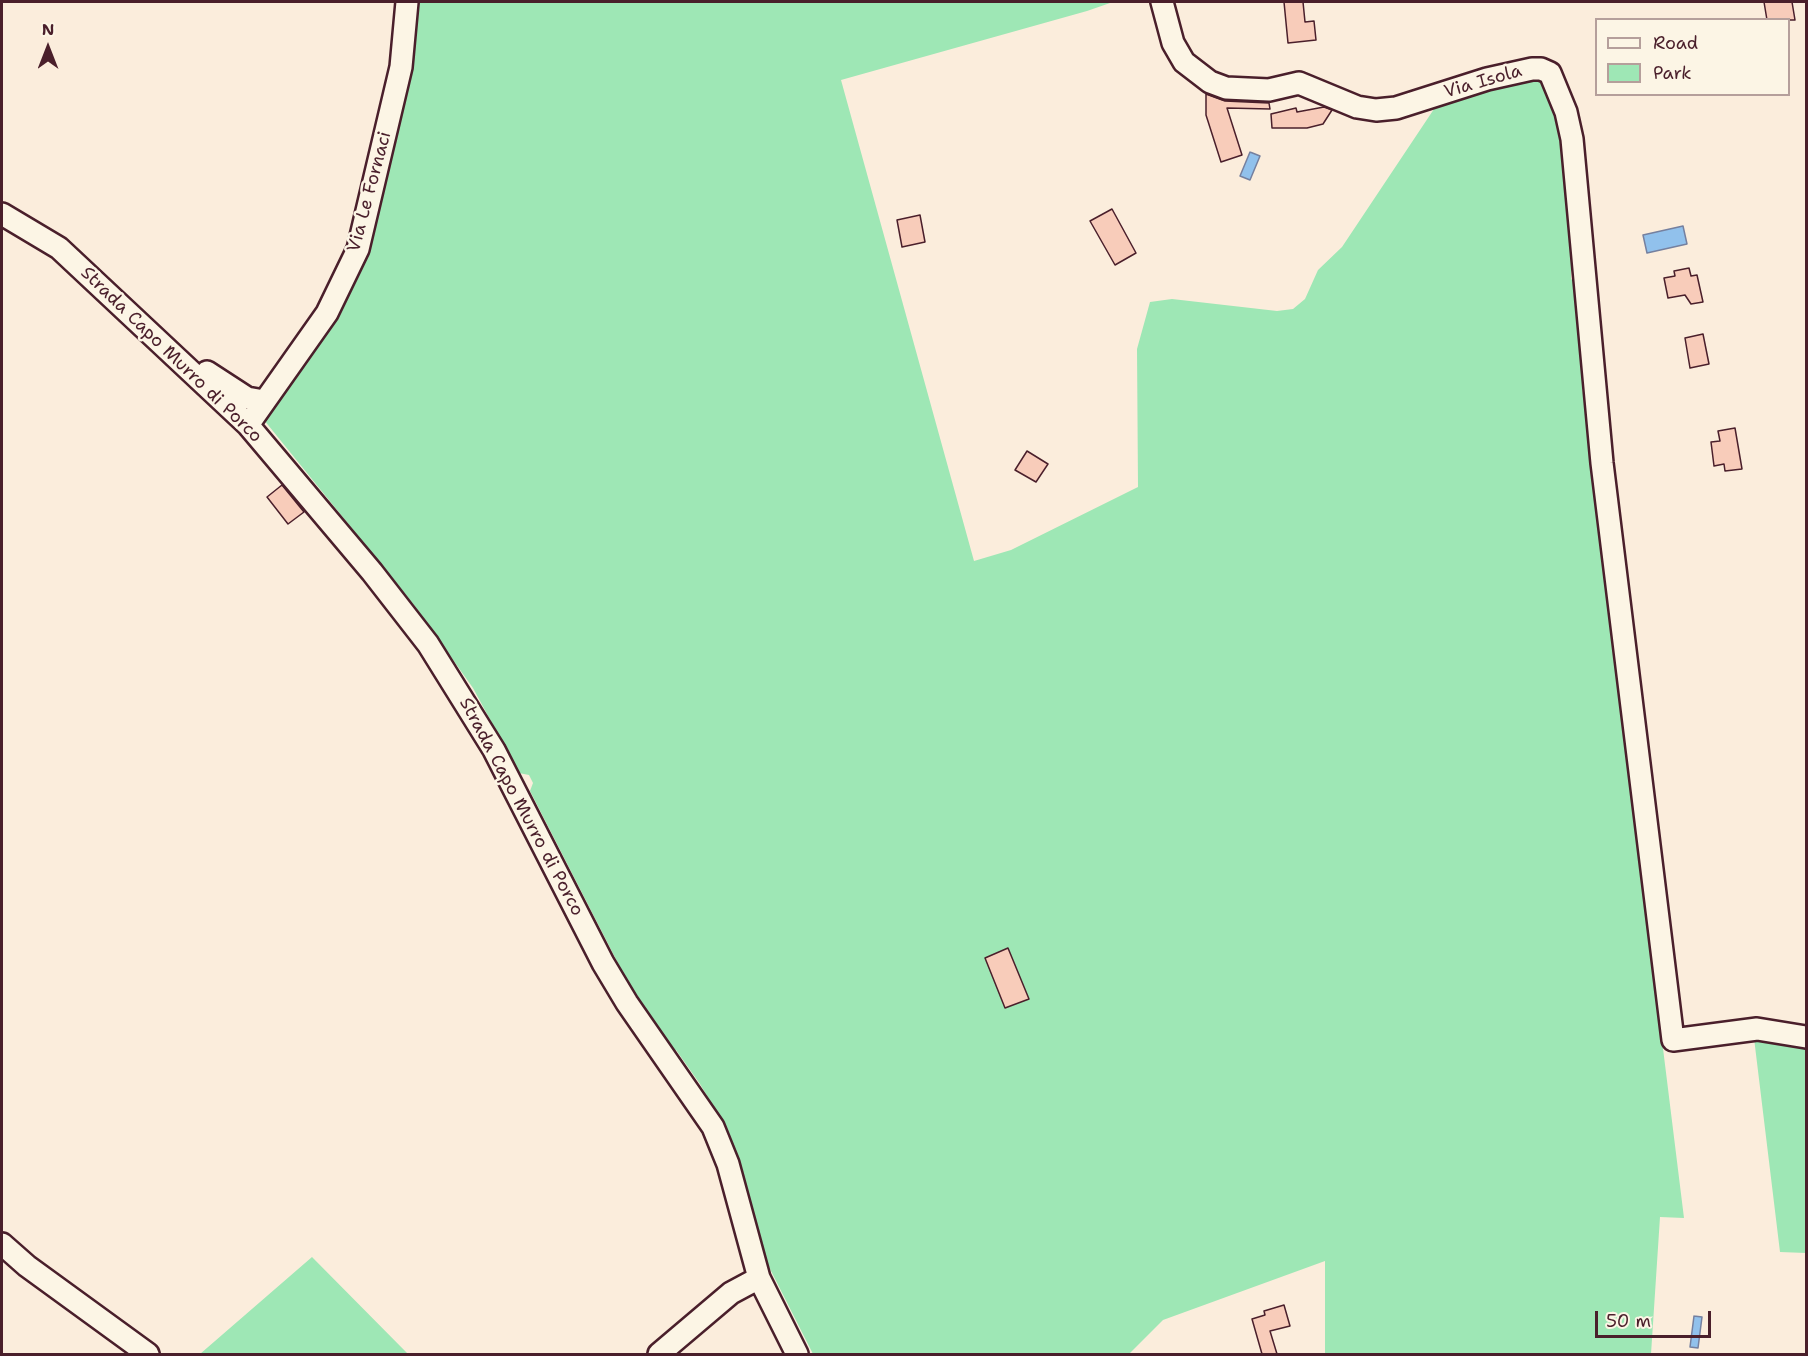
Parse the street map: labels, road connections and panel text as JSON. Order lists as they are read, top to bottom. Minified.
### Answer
{"streets":{"street":["Via Isola","Via Le Fornaci","Strada Capo Murro di Porco"]},"crossings":[["Via Le Fornaci","Strada Capo Murro di Porco"]],"legend":["Road","Park"],"scale_bar":"50 m","north":"top"}
